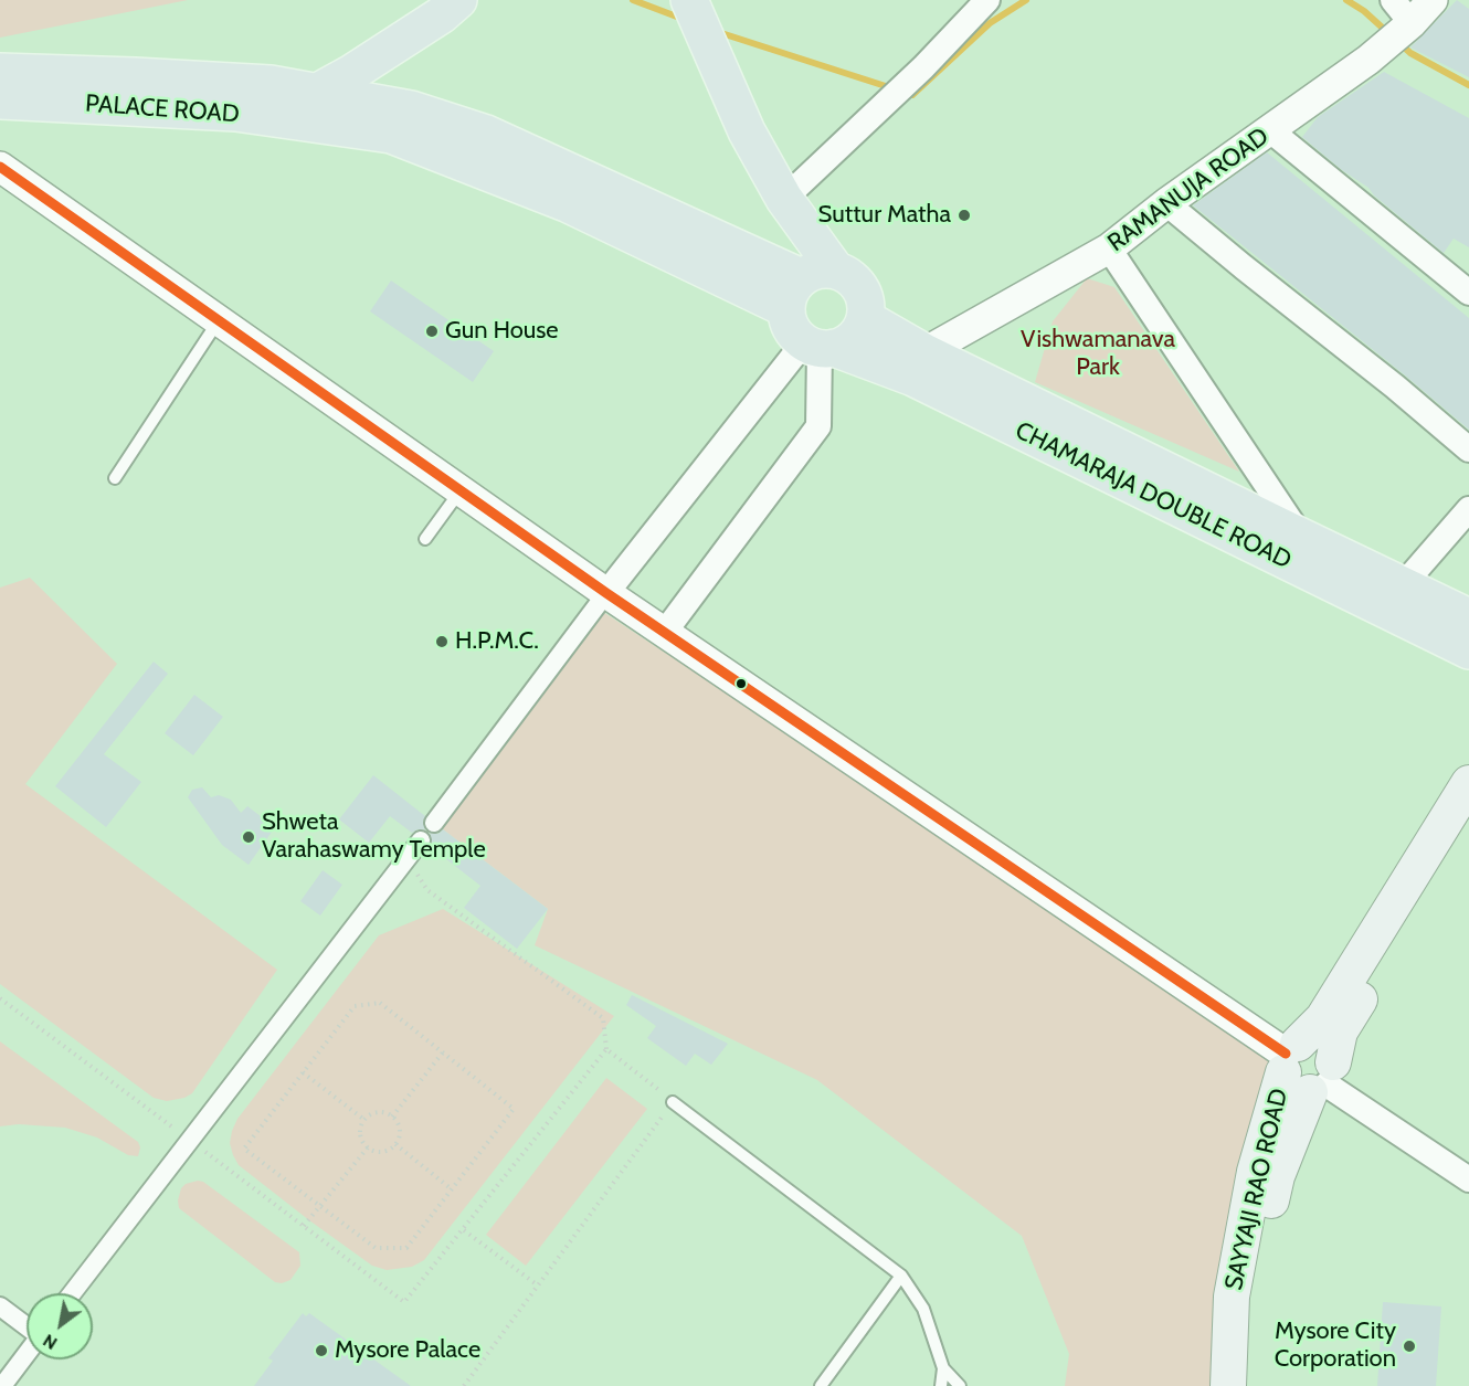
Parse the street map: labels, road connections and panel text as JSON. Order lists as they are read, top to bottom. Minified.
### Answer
{"streets":{"main road":["PALACE ROAD","CHAMARAJA DOUBLE ROAD","SAYYAJI RAO ROAD"],"street":["RAMANUJA ROAD"]},"parks":["Vishwamanava Park"],"places":["Suttur Matha","Gun House","H.P.M.C.","Shweta Varahaswamy Temple","Mysore City Corporation","Mysore Palace"],"north":"bottom left"}
